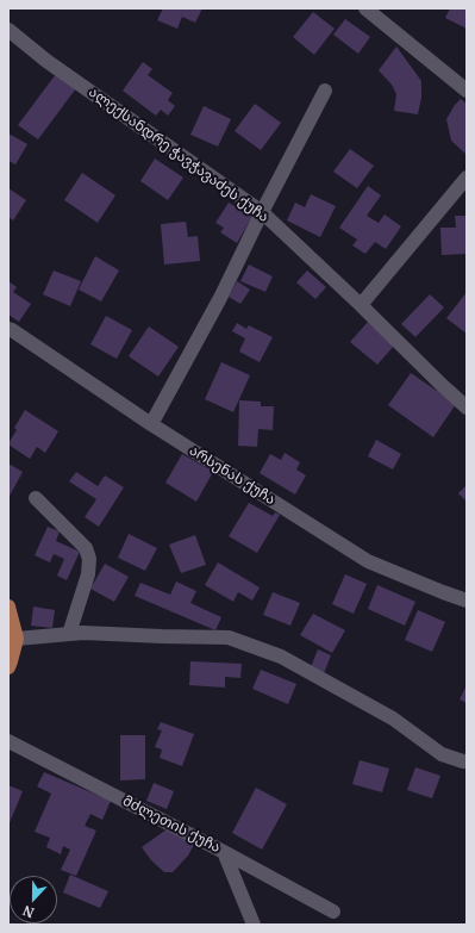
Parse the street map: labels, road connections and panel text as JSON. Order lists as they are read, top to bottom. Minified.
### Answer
{"streets":{"street":["ალექსანდრე ჭავჭავაძეს ქუჩა","არსენას ქუჩა","მძლეთის ქუჩა"]},"north":"bottom"}
